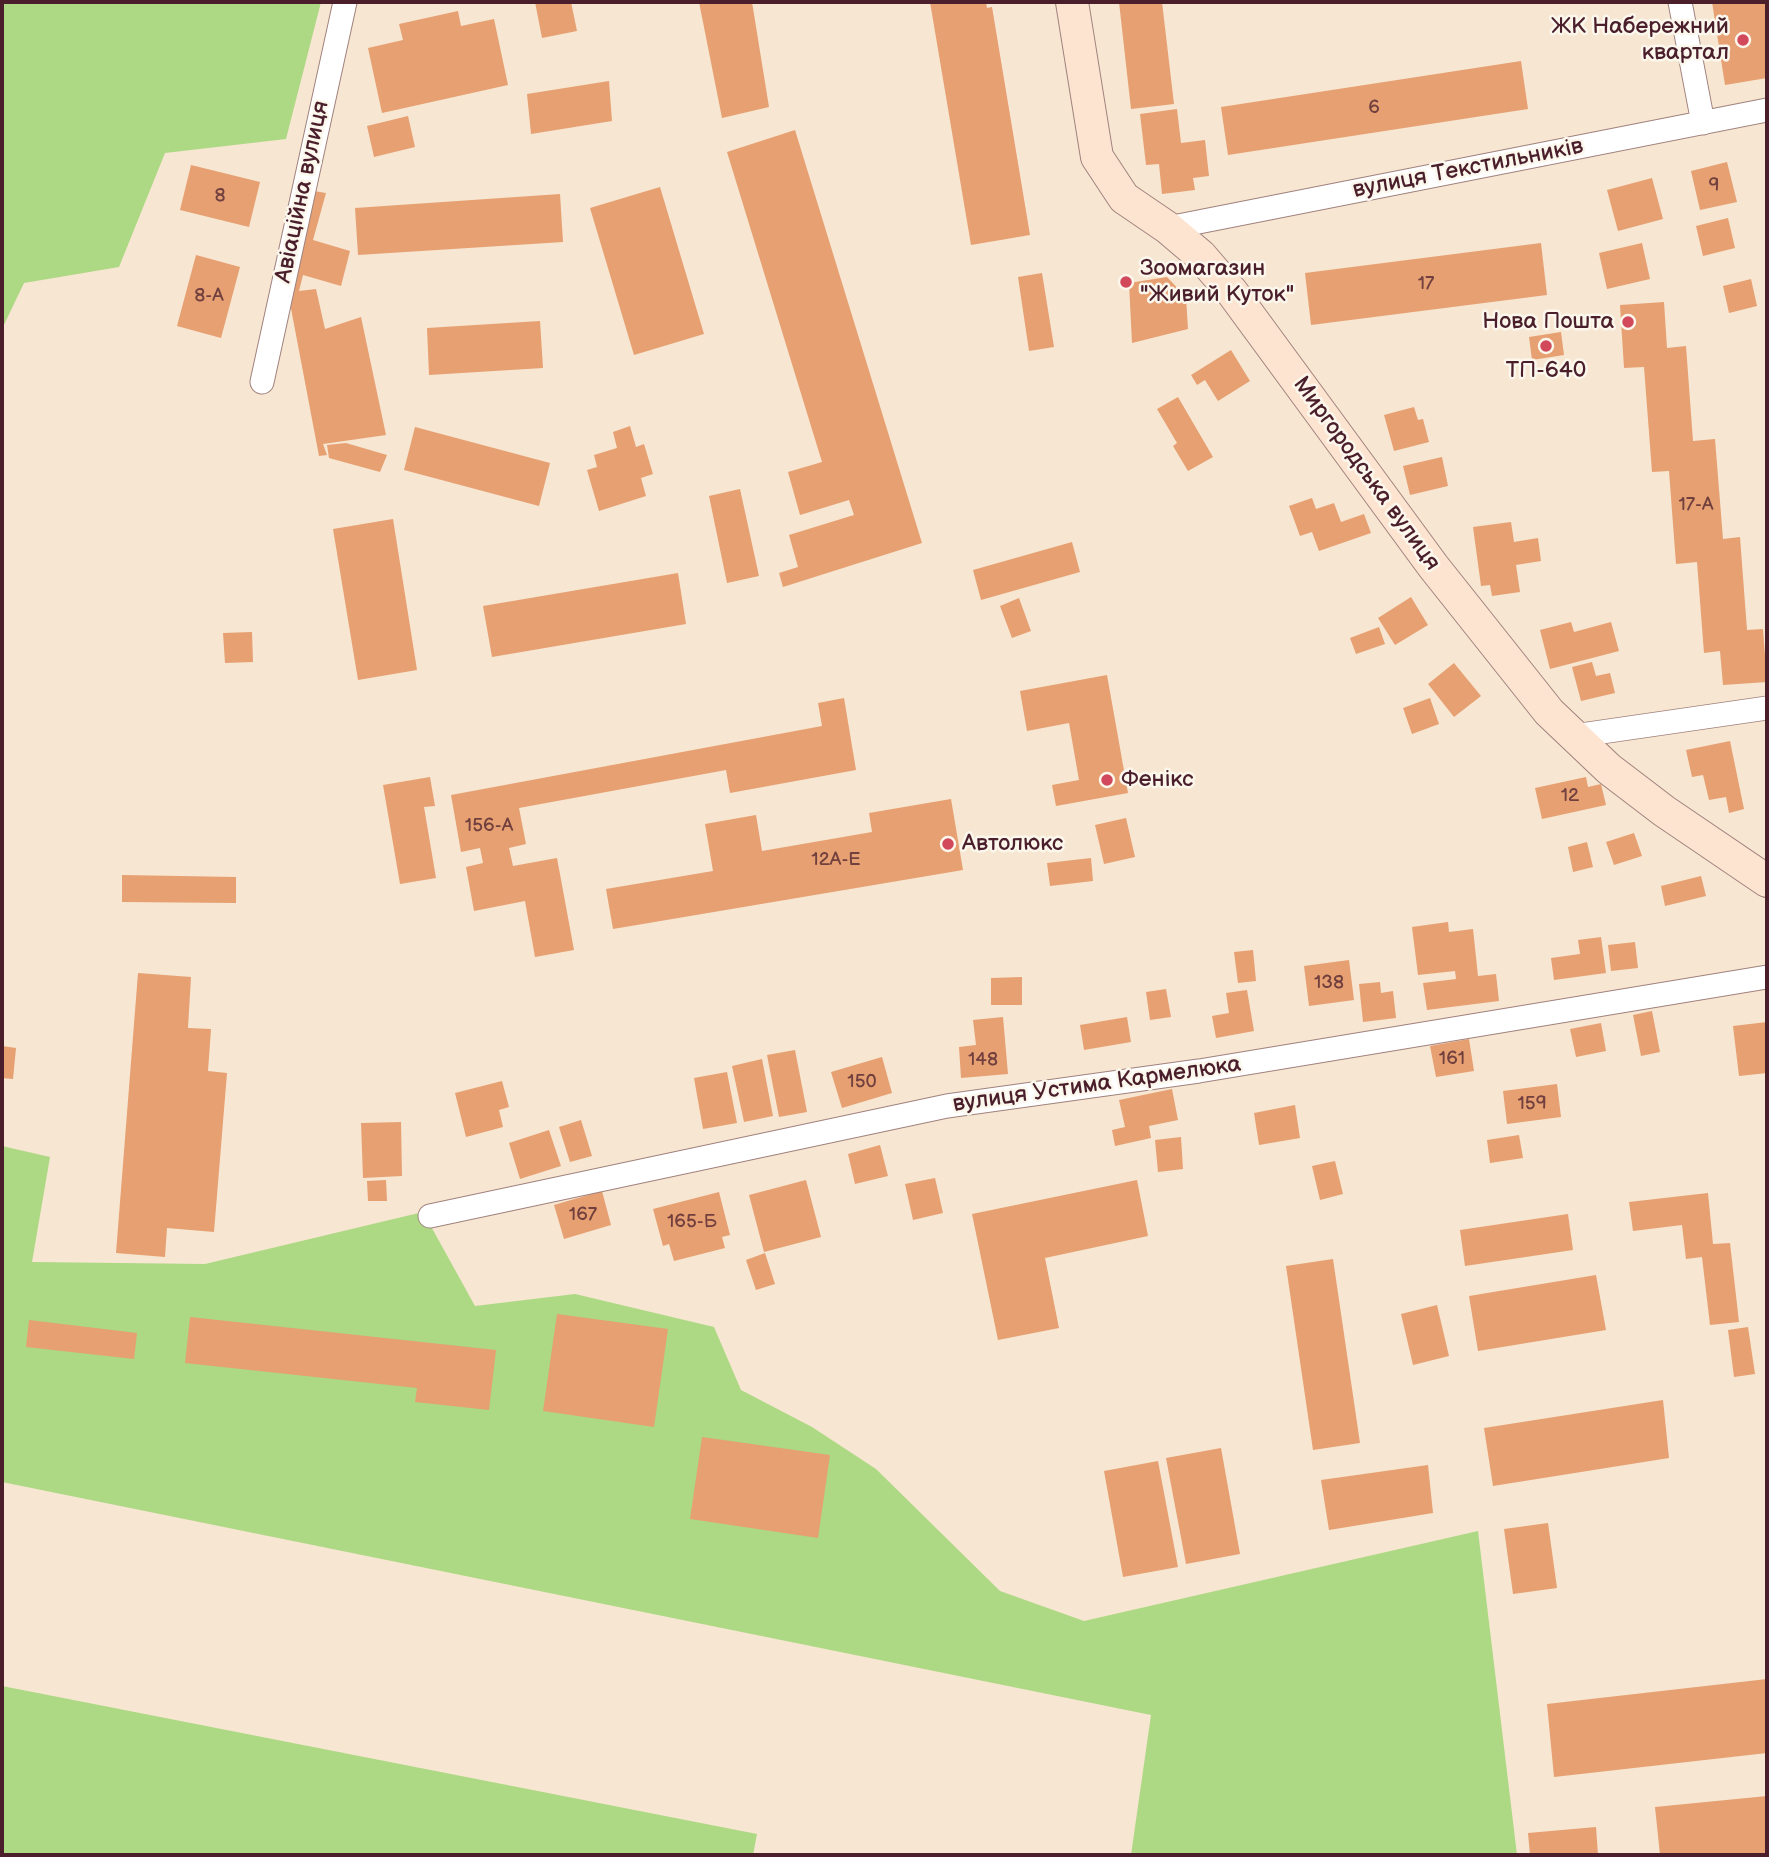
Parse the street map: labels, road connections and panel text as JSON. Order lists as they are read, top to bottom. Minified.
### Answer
{"streets":{"main road":["Миргородська вулиця"],"street":["вулиця Текстильників","Авіаційна вулиця","вулиця Устима Кармелюка"]},"crossings":[["вулиця Текстильників","Миргородська вулиця"]],"places":["ЖК Набережний квартал","Зоомагазин \"Живий Куток\"","Нова Пошта","ТП-640","Фенікс","Автолюкс"],"house_numbers":["6","9","8","17","8-А","17-А","12","156-А","12А-Е","138","161","148","150","159","167","165-Б"]}
